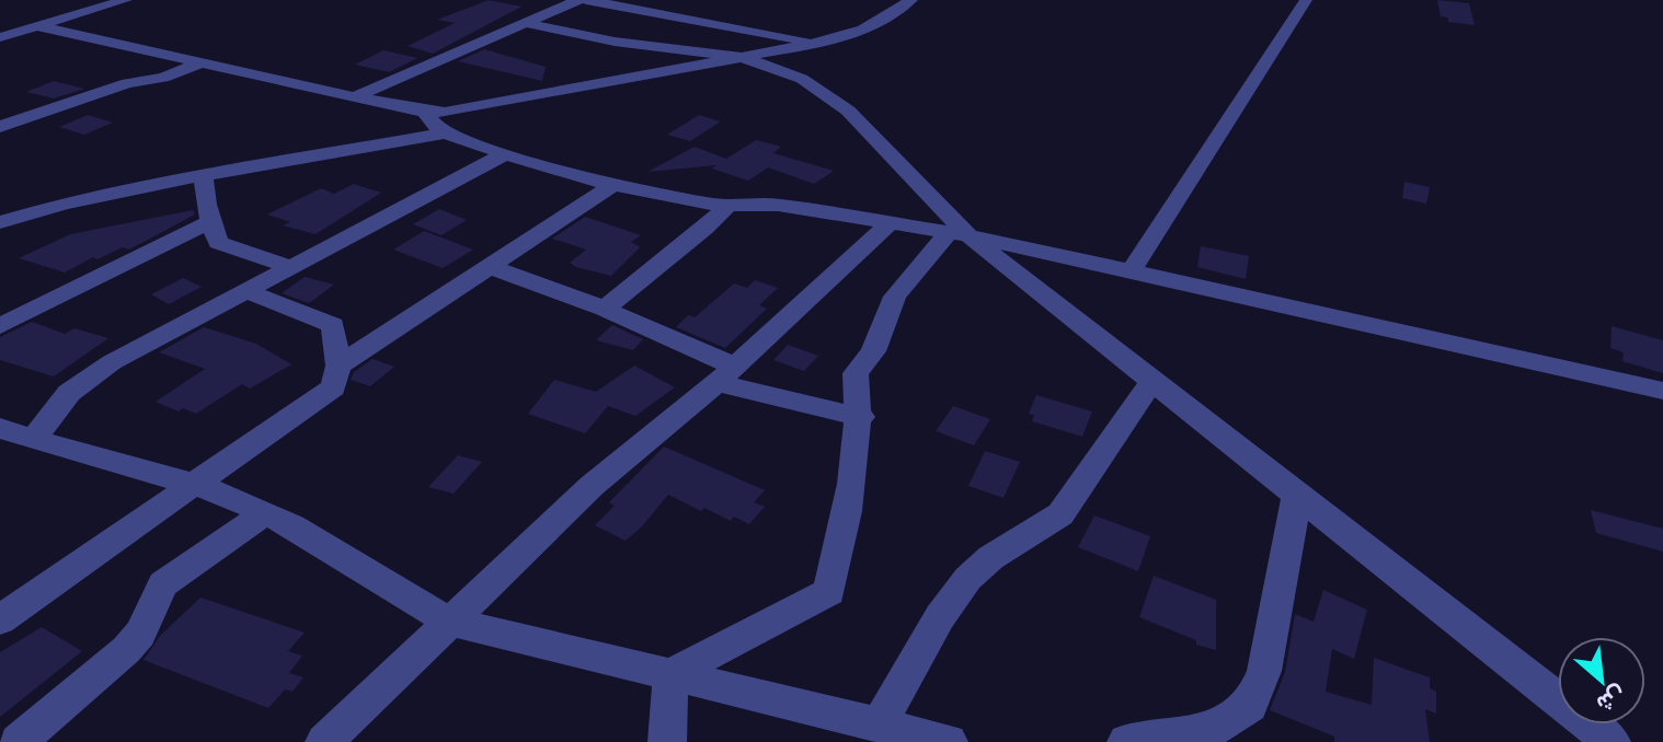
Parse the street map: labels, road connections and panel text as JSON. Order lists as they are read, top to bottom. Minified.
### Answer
{"north":"bottom right"}
